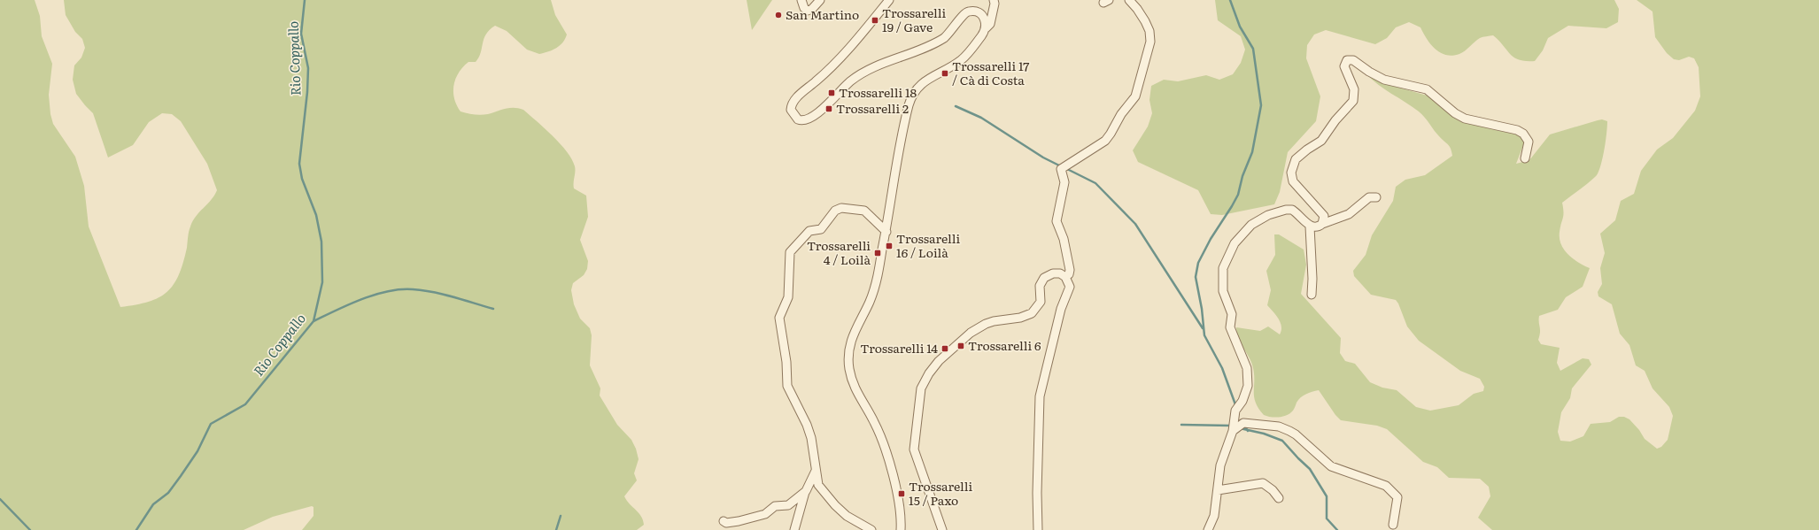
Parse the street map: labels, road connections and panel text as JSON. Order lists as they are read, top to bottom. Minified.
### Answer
{"water":["Rio Coppallo"],"places":{"other":["San Martino"],"transit":["Trossarelli 19 / Gave","Trossarelli 17 / Cà di Costa","Trossarelli 18","Trossarelli 2","Trossarelli 16 / Loilà","Trossarelli 4 / Loilà","Trossarelli 6","Trossarelli 14","Trossarelli 15 / Paxo"]}}
